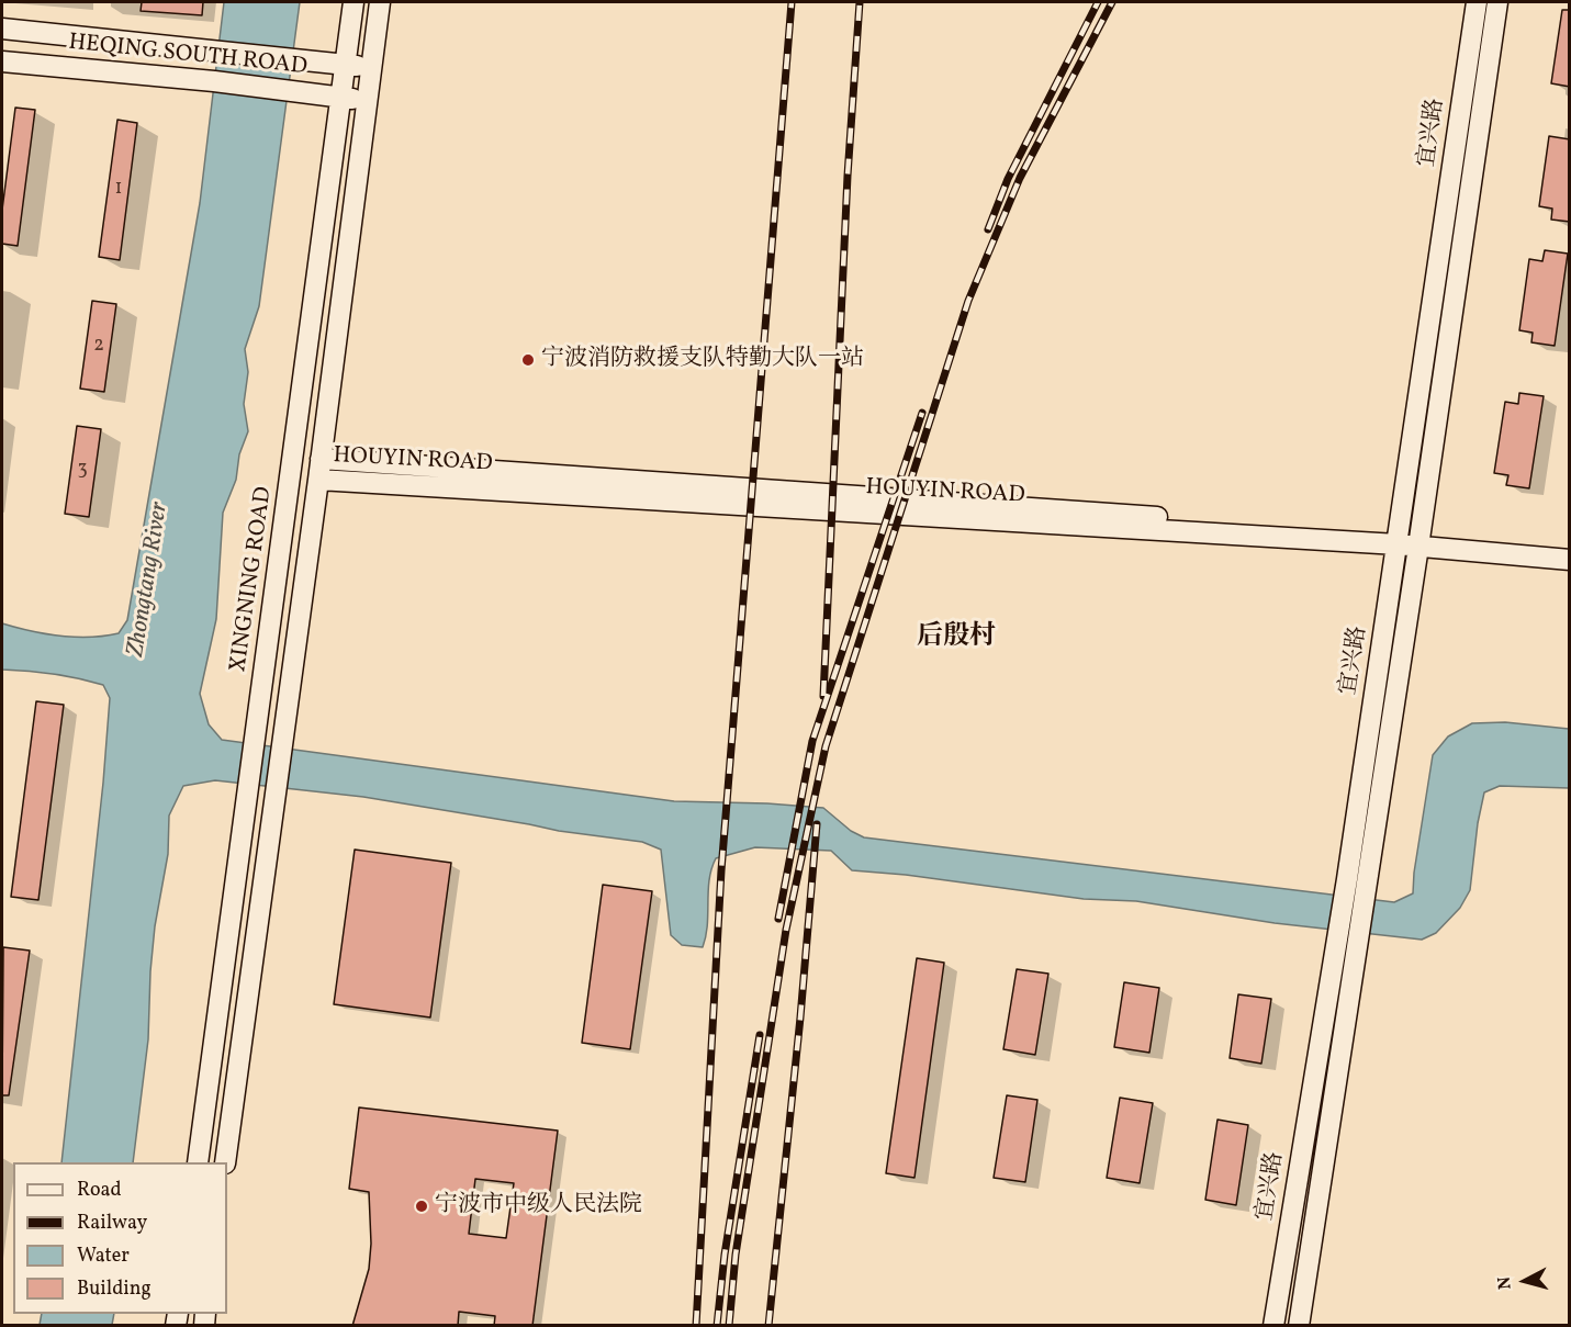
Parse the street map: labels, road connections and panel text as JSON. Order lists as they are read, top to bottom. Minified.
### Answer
{"streets":{"main road":["HEQING SOUTH ROAD","宜兴路","HOUYIN ROAD","XINGNING ROAD"]},"crossings":[["HEQING SOUTH ROAD","XINGNING ROAD"],["宜兴路","HOUYIN ROAD"]],"districts":["后殷村"],"water":["Zhongtang River"],"places":["宁波消防救援支队特勤大队一站","宁波市中级人民法院"],"house_numbers":["1","2","3"],"legend":["Road","Railway","Water","Building"],"north":"left"}
